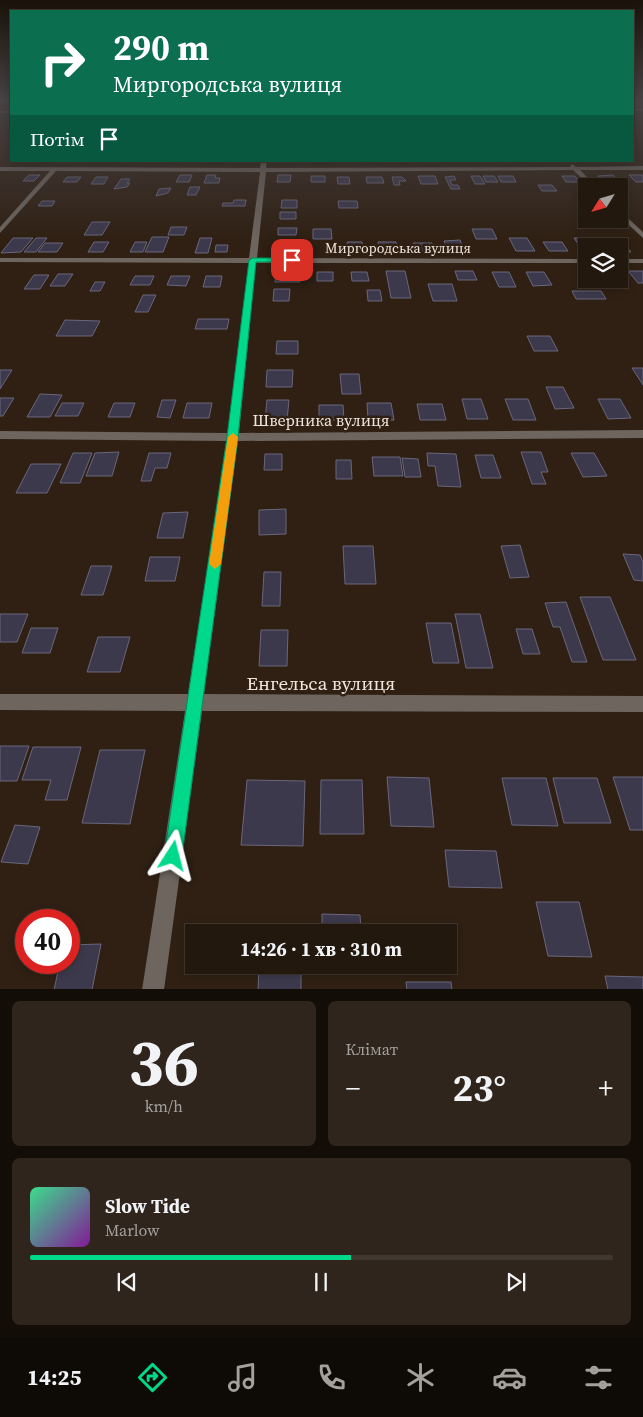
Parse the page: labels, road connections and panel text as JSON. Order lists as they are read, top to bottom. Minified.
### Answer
{"streets":{"street":["Миргородська вулиця","Шверника вулиця","Енгельса вулиця"]},"north":"bottom left","page":{"turn":["290 m","Миргородська вулиця"],"then":"Потім","limit":"40","trip":"14:26 · 1 хв · 310 m","tile":[["36","km/h"],"Клімат"],"heat":["−","23°","+"],"song":["Slow Tide","Marlow"],"tabs":"14:25"}}
